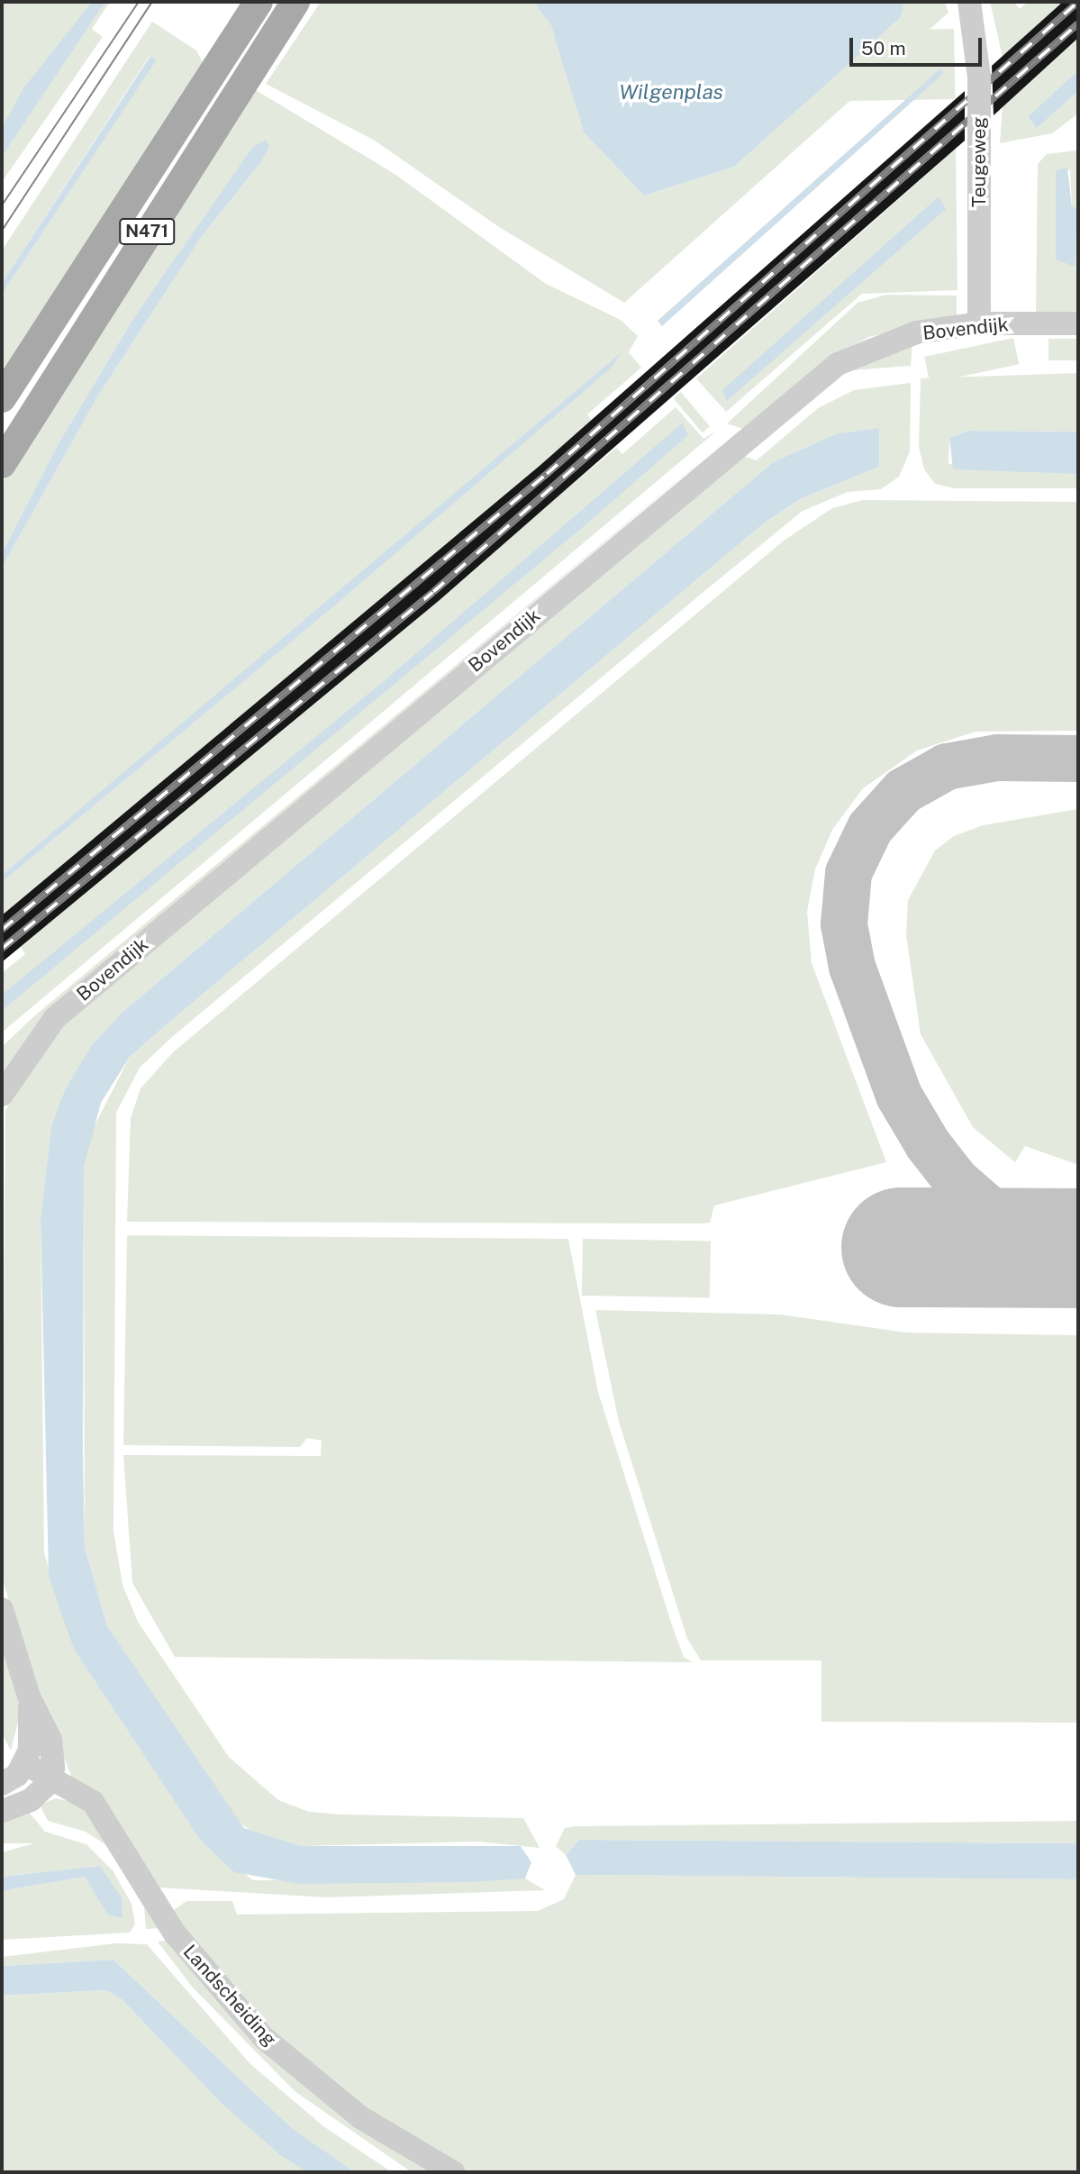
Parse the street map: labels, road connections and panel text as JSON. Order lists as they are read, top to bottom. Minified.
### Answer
{"streets":{"main road":["N471"],"street":["Teugeweg","Bovendijk","Landscheiding"]},"crossings":[["Teugeweg","Bovendijk"]],"water":["Wilgenplas"],"scale_bar":"50 m"}
